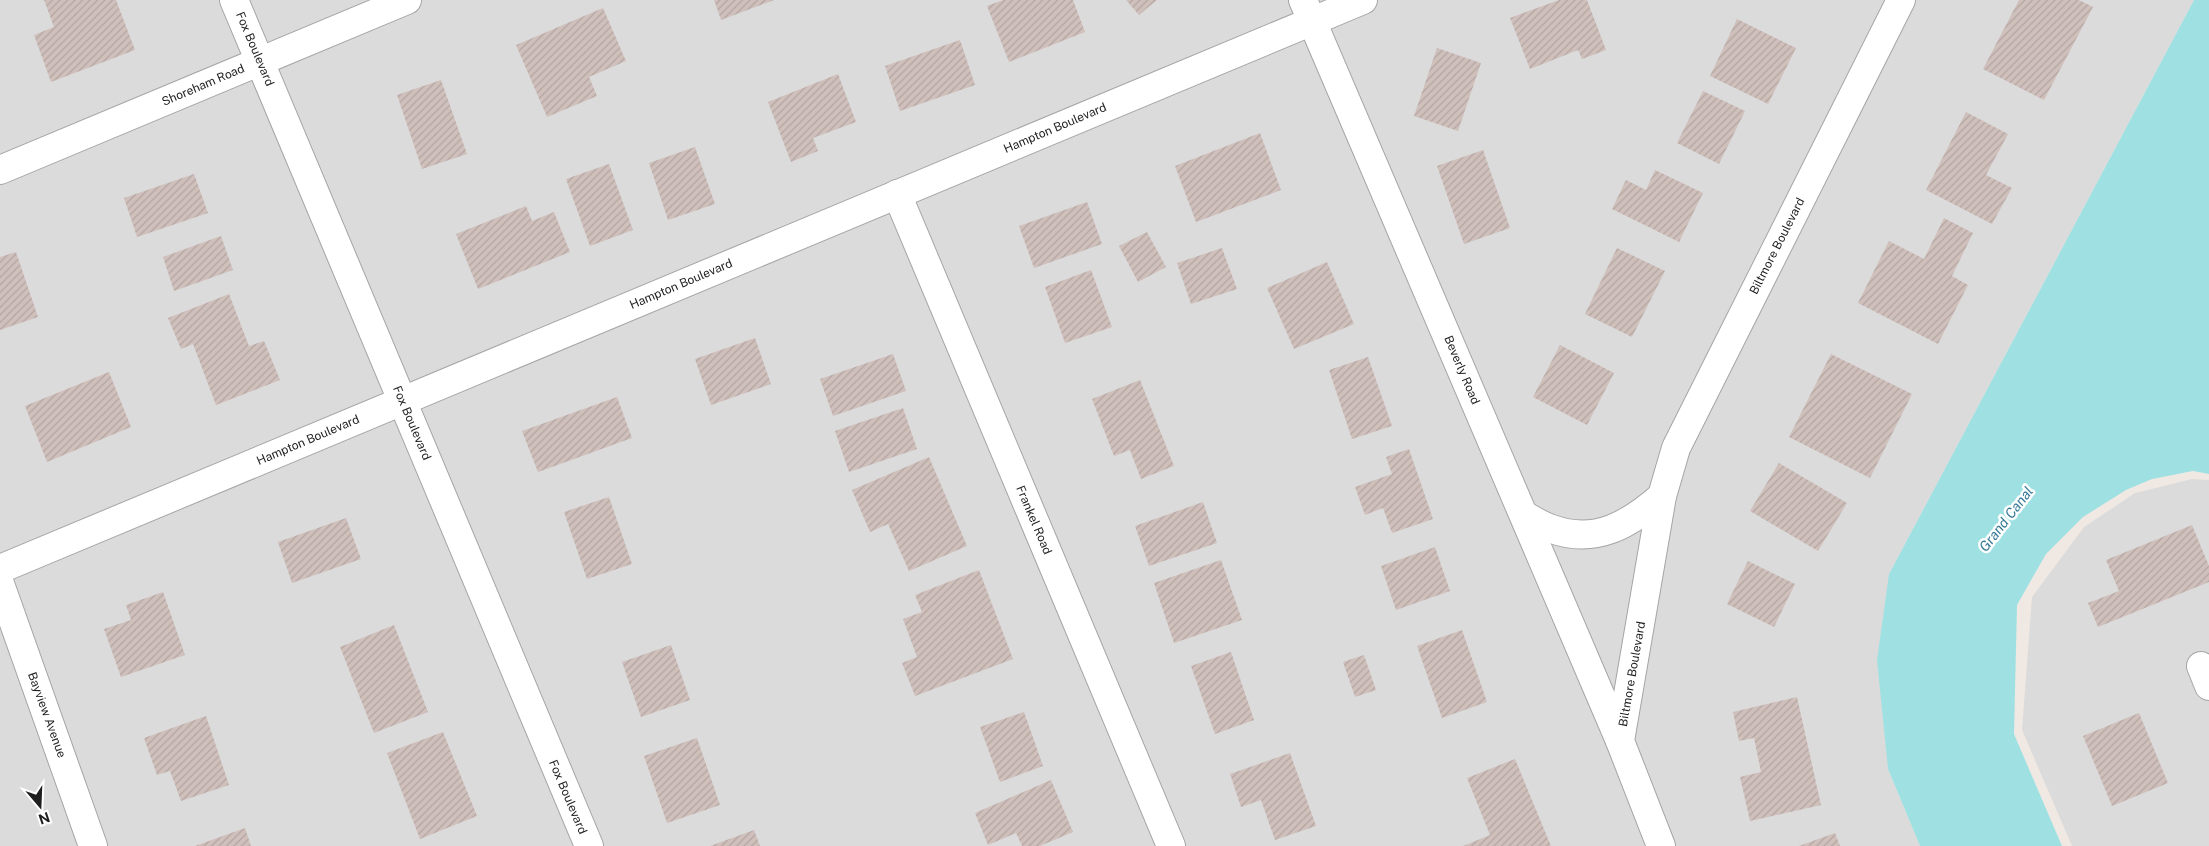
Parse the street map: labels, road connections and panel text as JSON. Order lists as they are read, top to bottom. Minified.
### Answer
{"streets":{"street":["Fox Boulevard","Shoreham Road","Hampton Boulevard","Biltmore Boulevard","Beverly Road","Frankel Road","Bayview Avenue"]},"crossings":[["Fox Boulevard","Shoreham Road"],["Fox Boulevard","Hampton Boulevard"],["Hampton Boulevard","Beverly Road"],["Hampton Boulevard","Frankel Road"],["Biltmore Boulevard","Beverly Road"]],"water":["Grand Canal"],"north":"bottom"}
